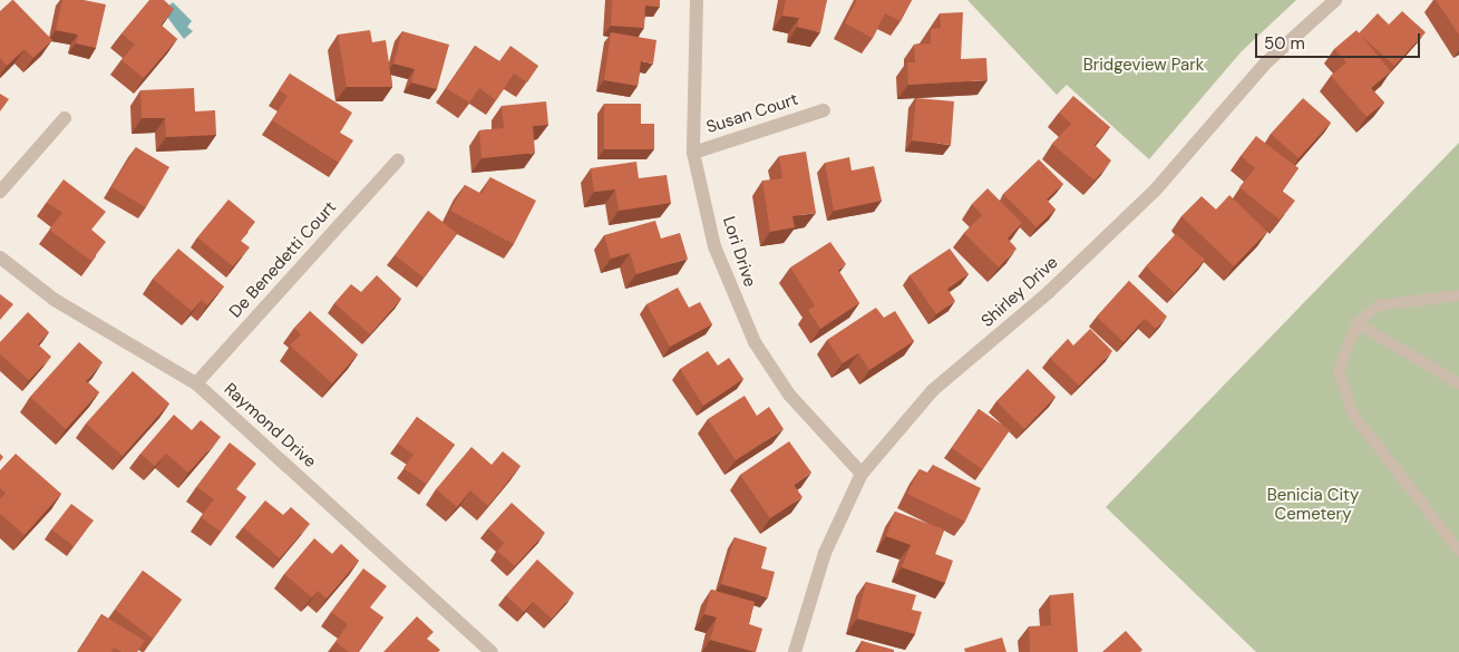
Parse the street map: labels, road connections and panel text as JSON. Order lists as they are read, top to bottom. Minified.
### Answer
{"streets":{"street":["Susan Court","Lori Drive","De Benedetti Court","Shirley Drive","Raymond Drive"]},"crossings":[["Susan Court","Lori Drive"],["Lori Drive","Shirley Drive"],["De Benedetti Court","Raymond Drive"]],"parks":["Bridgeview Park","Benicia City Cemetery"],"scale_bar":"50 m"}
